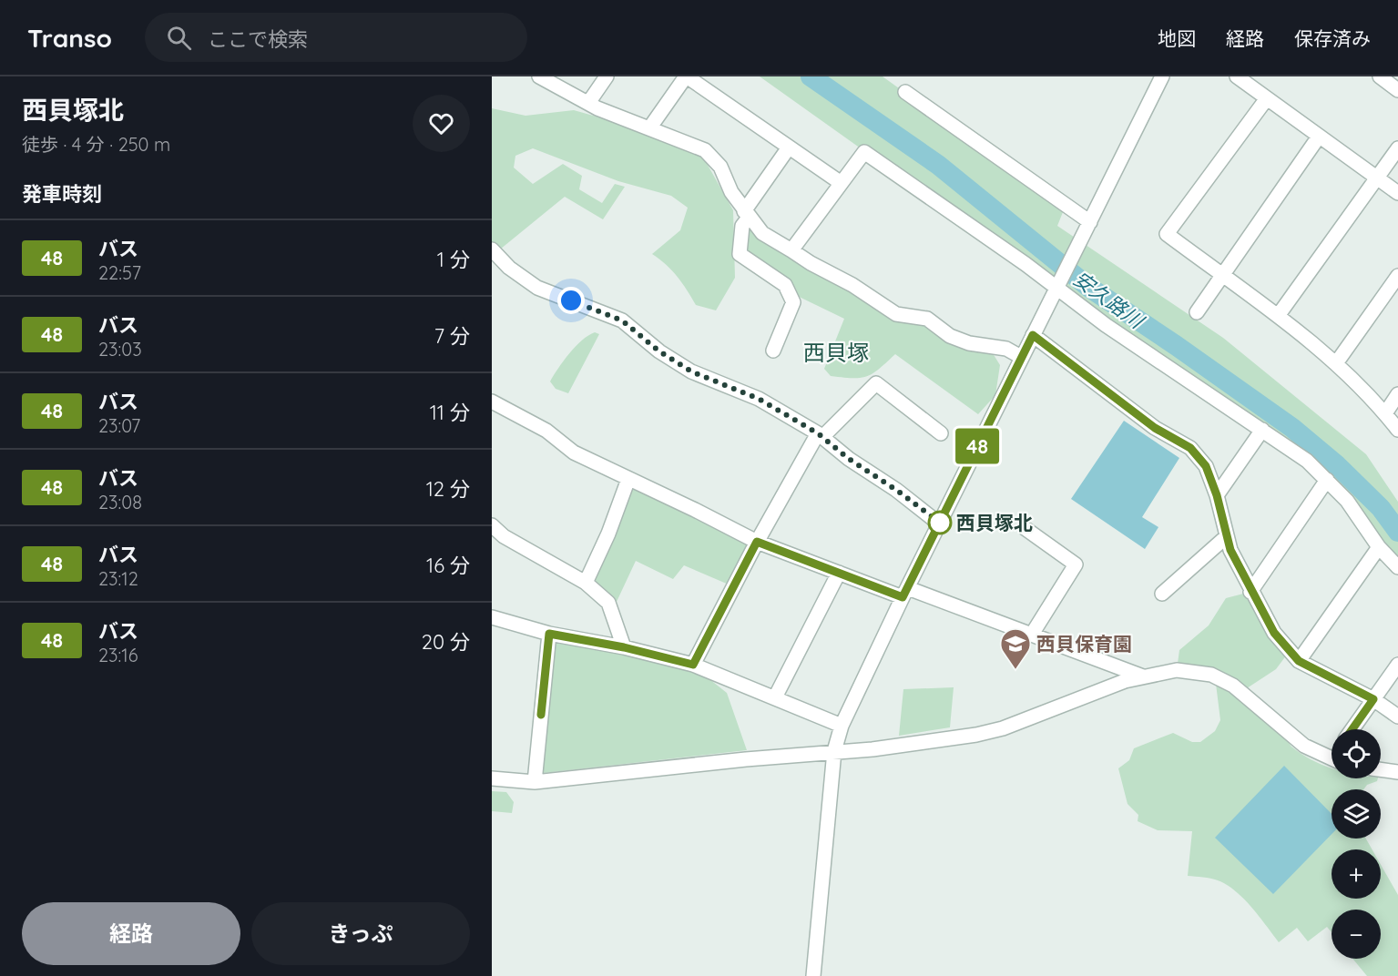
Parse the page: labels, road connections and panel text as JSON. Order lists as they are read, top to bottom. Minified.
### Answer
{"districts":["西貝塚"],"water":["安久路川"],"places":{"other":["西貝塚北"],"school or university":["西貝保育園"]},"lines":["bus line 48"],"page":{"header":"Transo","search":"ここで検索","nav":["地図","経路","保存済み"],"heading":[["西貝塚北","徒歩 · 4 分 · 250 m"],"発車時刻"],"on_map":"48","list":[{"mark":"48","name":"バス","note":"22:57","value":"1 分"},{"mark":"48","name":"バス","note":"23:03","value":"7 分"},{"mark":"48","name":"バス","note":"23:07","value":"11 分"},{"mark":"48","name":"バス","note":"23:08","value":"12 分"},{"mark":"48","name":"バス","note":"23:12","value":"16 分"},{"mark":"48","name":"バス","note":"23:16","value":"20 分"}],"map_buttons":["+","−"],"buttons":["経路","きっぷ"]}}
